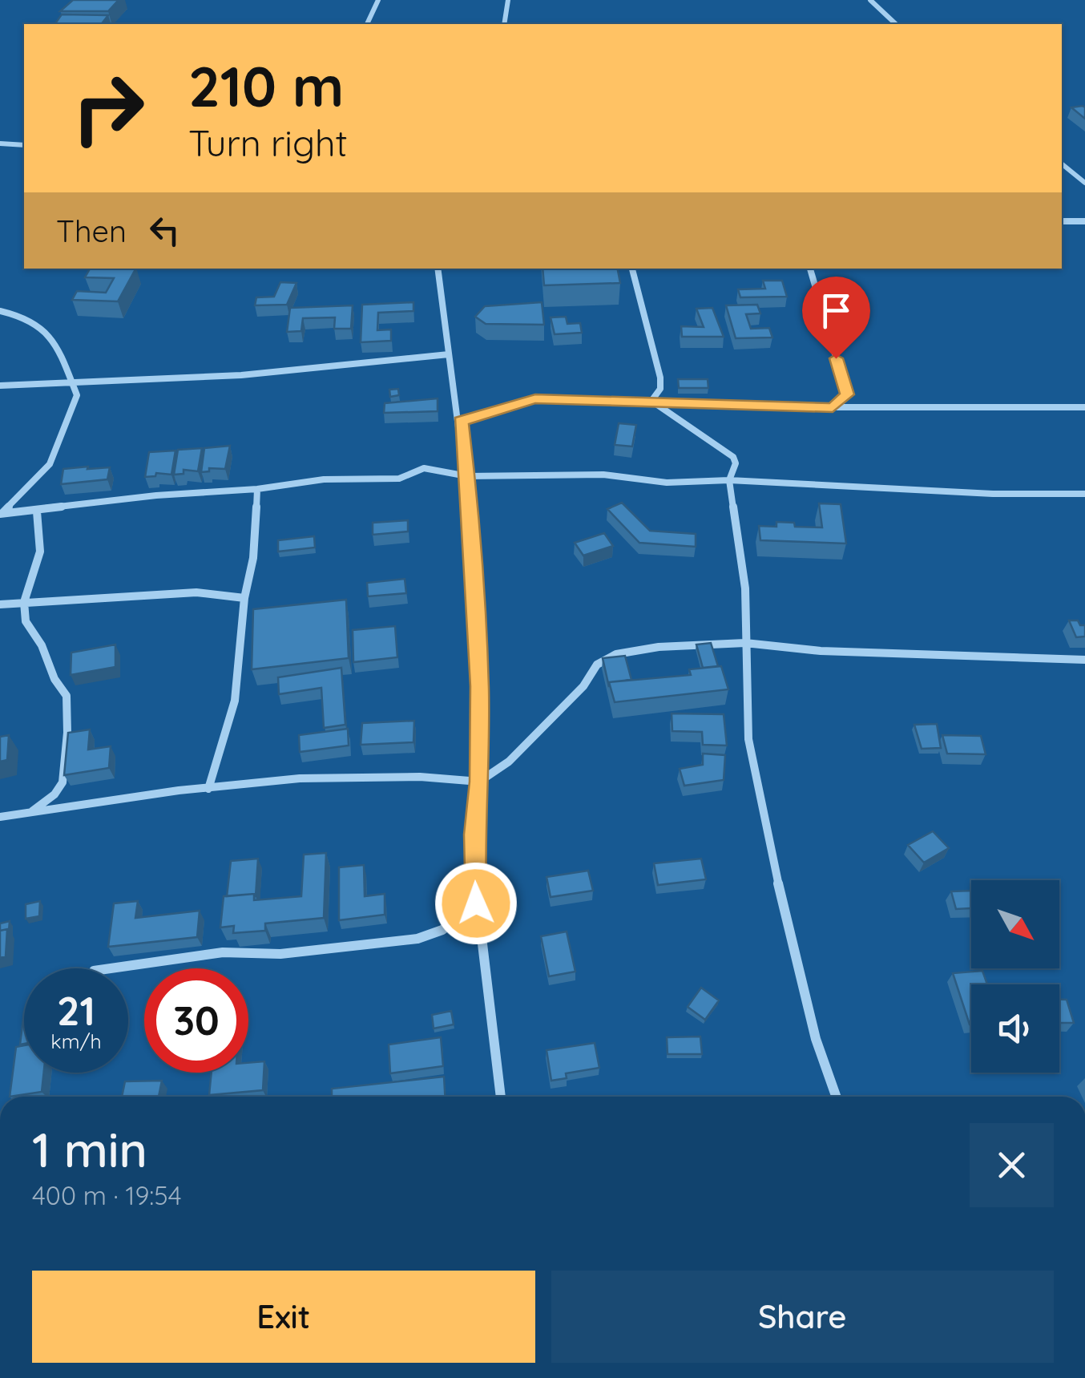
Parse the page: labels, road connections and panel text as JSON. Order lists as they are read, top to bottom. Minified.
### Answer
{"north":"bottom right","page":{"turn":["210 m","Turn right"],"then":"Then","speed":"21 km/h","limit":"30","heading":["1 min","400 m · 19:54"],"buttons":["Exit","Share"]}}
